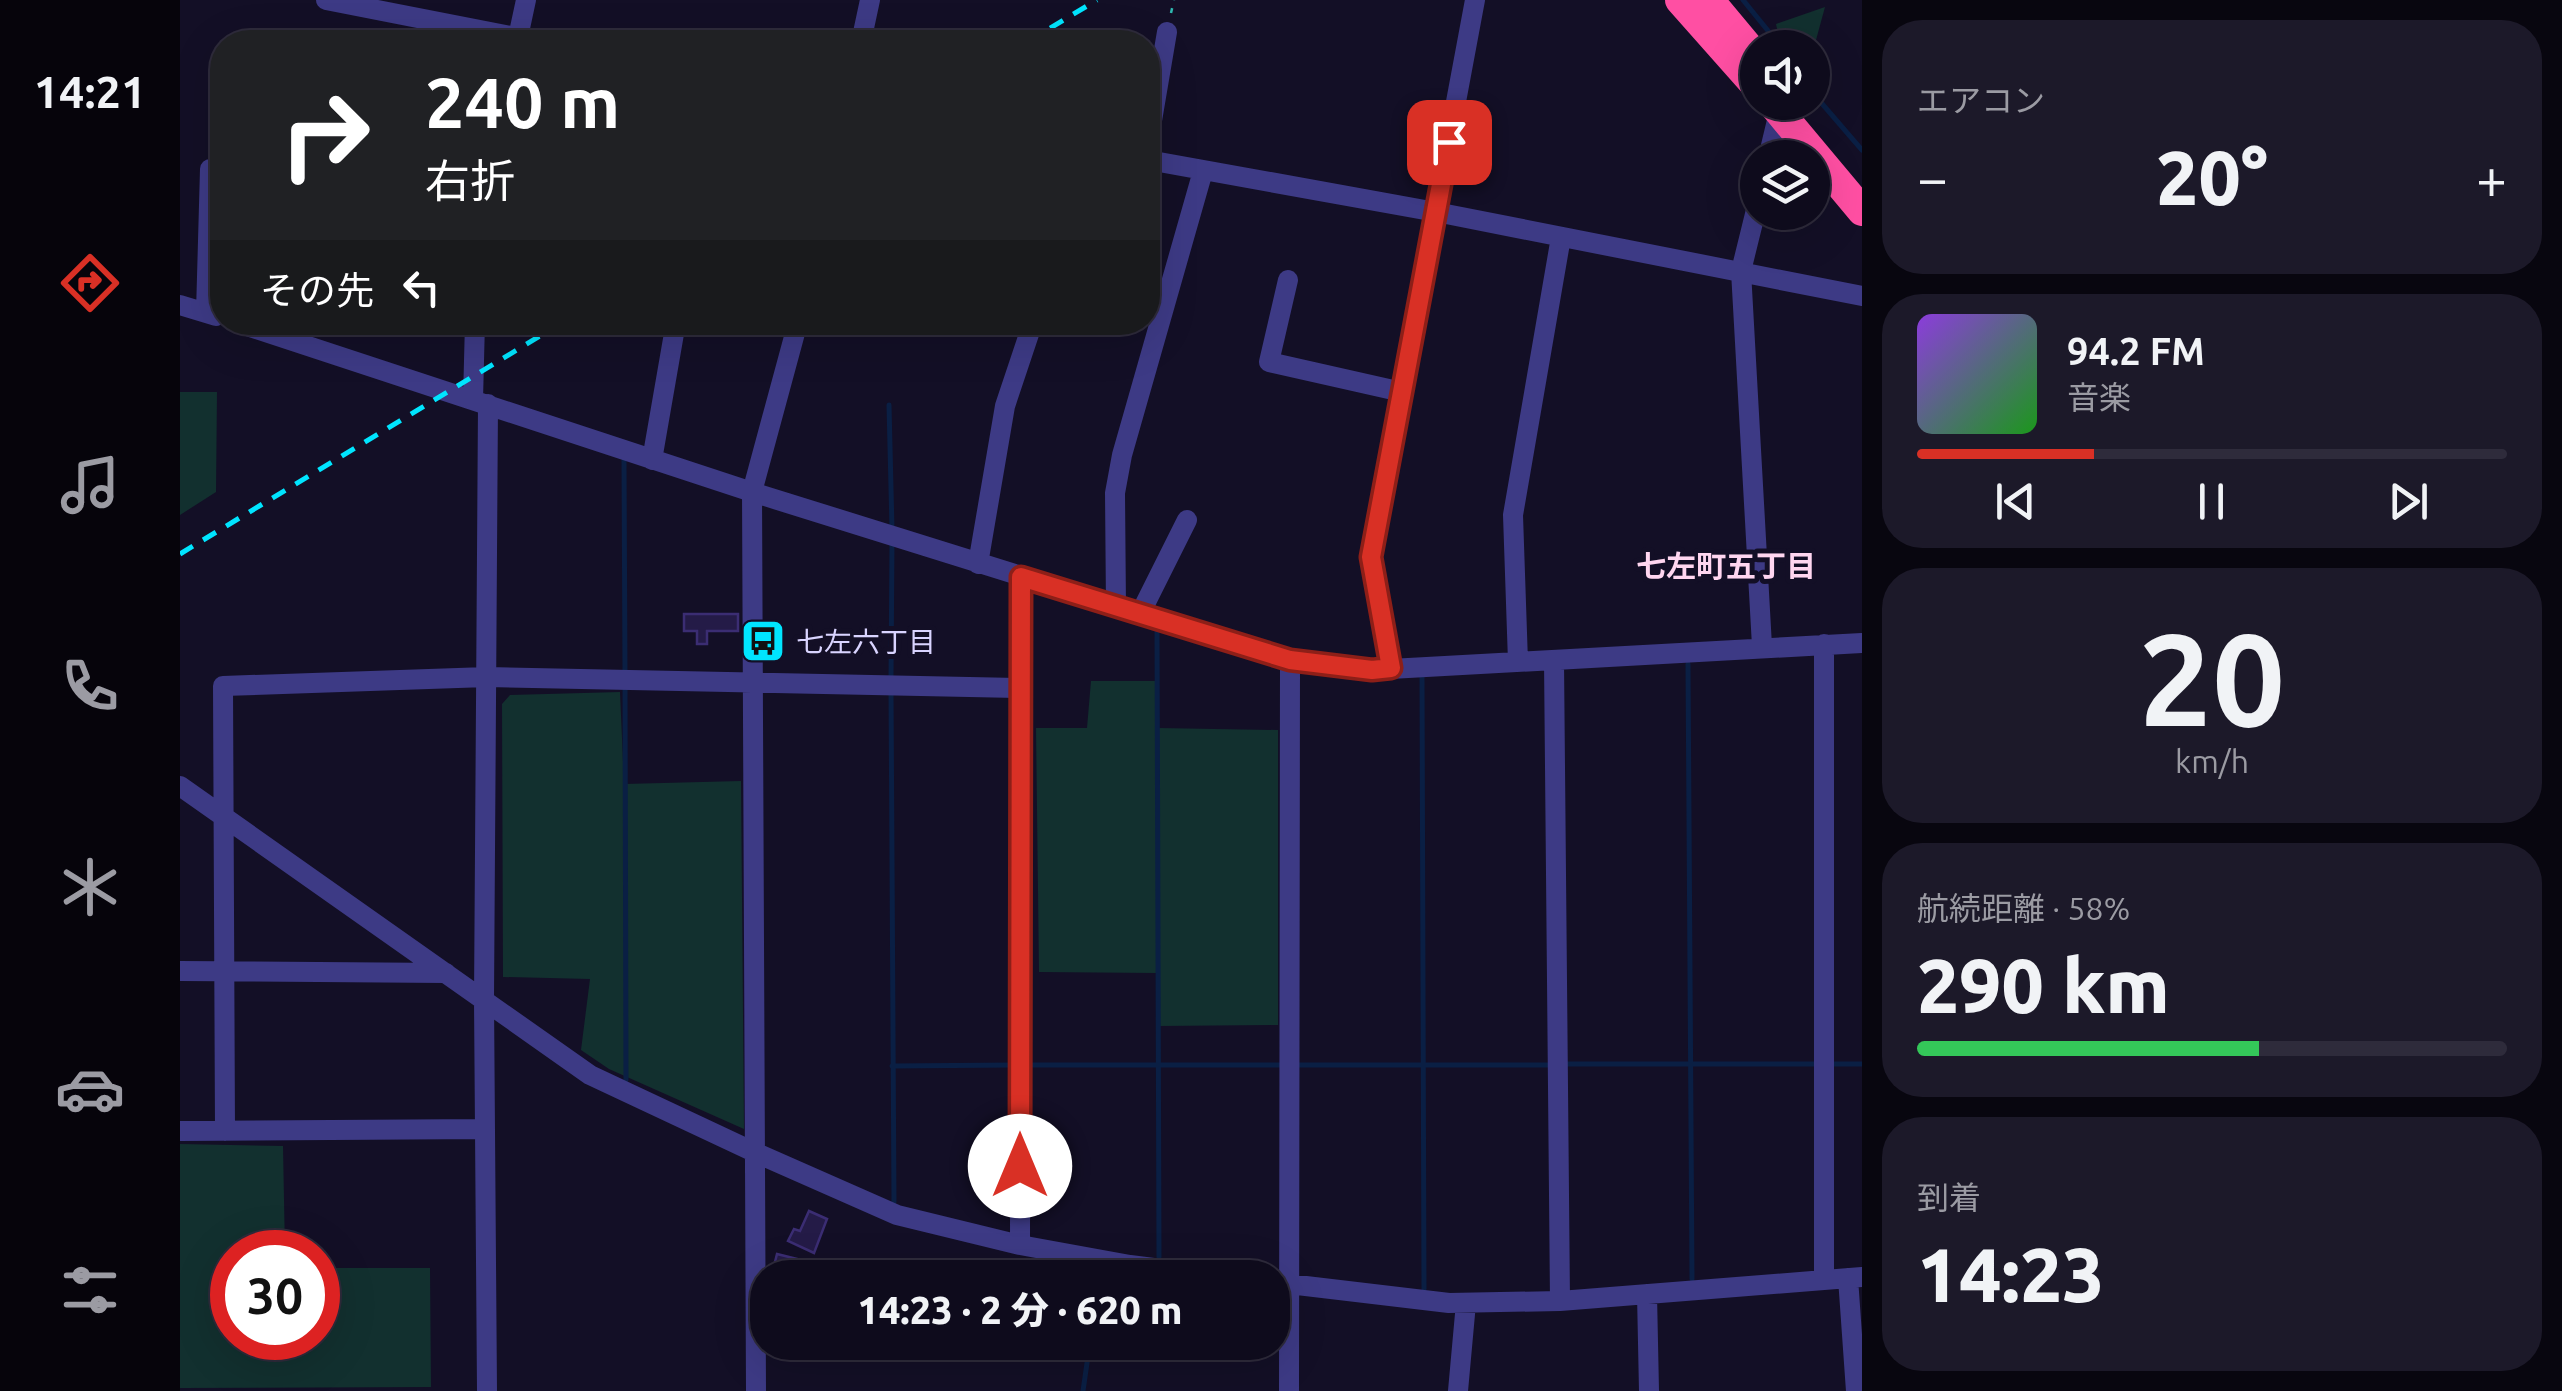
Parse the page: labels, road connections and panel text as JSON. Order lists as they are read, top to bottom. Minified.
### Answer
{"districts":["七左町五丁目"],"places":{"bus stop":["七左六丁目"]},"page":{"tabs":"14:21","tile":["エアコン",["20","km/h"],["航続距離 · 58%","290 km"],["到着","14:23"]],"turn":["240 m","右折"],"heat":["−","20°","+"],"then":"その先","song":["94.2 FM","音楽"],"limit":"30","trip":"14:23 · 2 分 · 620 m"}}
